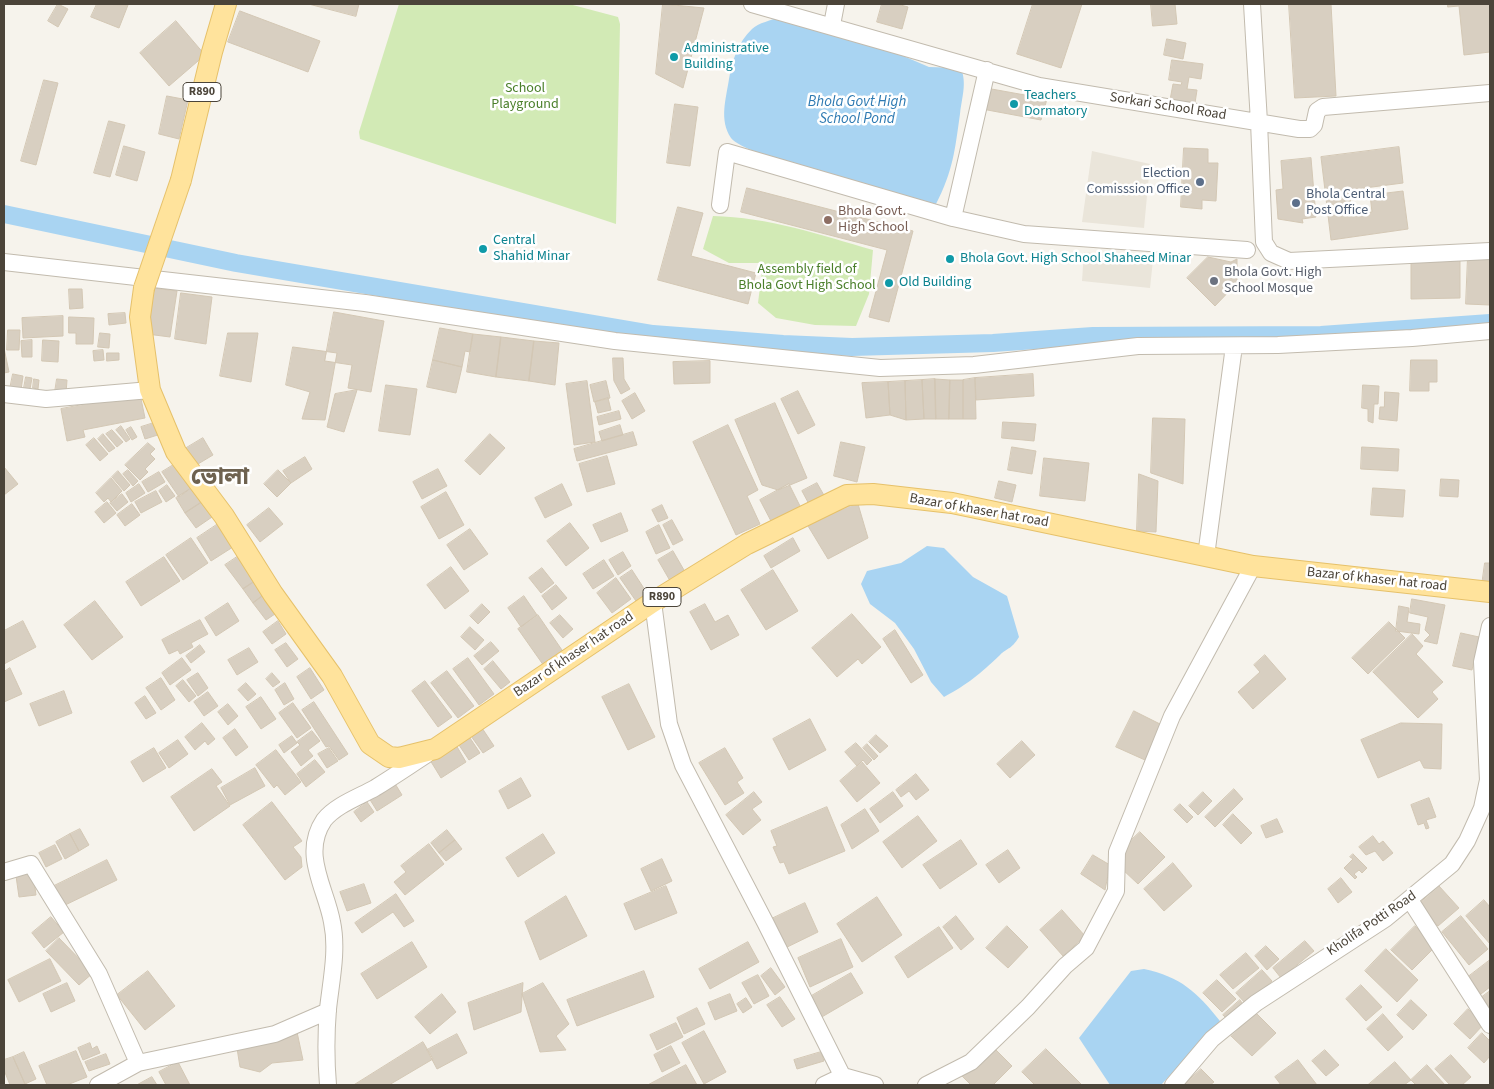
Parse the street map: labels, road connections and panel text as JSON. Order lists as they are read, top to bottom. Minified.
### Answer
{"streets":{"main road":["R890","Bazar of khaser hat road"],"street":["Sorkari School Road","Kholifa Potti Road"]},"districts":["ভোলা"],"water":["Bhola Govt High School Pond"],"parks":["School Playground","Assembly field of Bhola Govt High School"],"places":["Administrative Building","Teachers Dormatory","Election Comisssion Office","Bhola Central Post Office","Bhola Govt. High School","Central Shahid Minar","Bhola Govt. High School Shaheed Minar","Bhola Govt. High School Mosque","Old Building"]}
